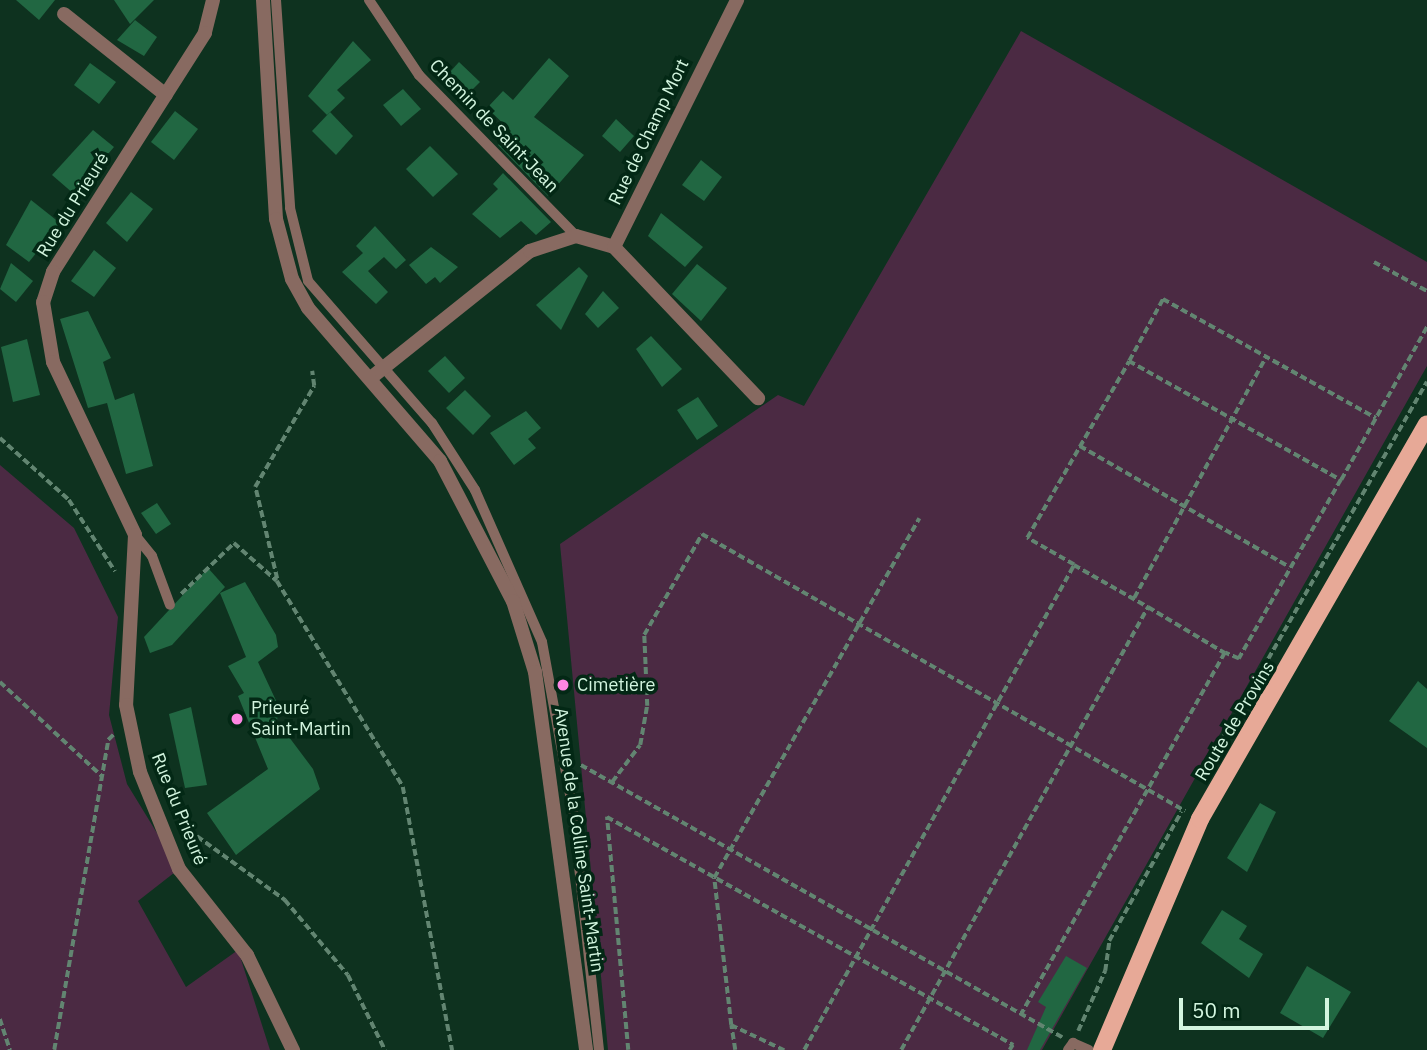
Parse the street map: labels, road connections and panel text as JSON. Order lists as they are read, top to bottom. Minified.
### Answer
{"streets":{"main road":["Route de Provins"],"street":["Rue de Champ Mort","Rue du Prieuré","Avenue de la Colline Saint-Martin"],"lane":["Chemin de Saint-Jean"]},"places":["Cimetière","Prieuré Saint-Martin"],"scale_bar":"50 m"}
